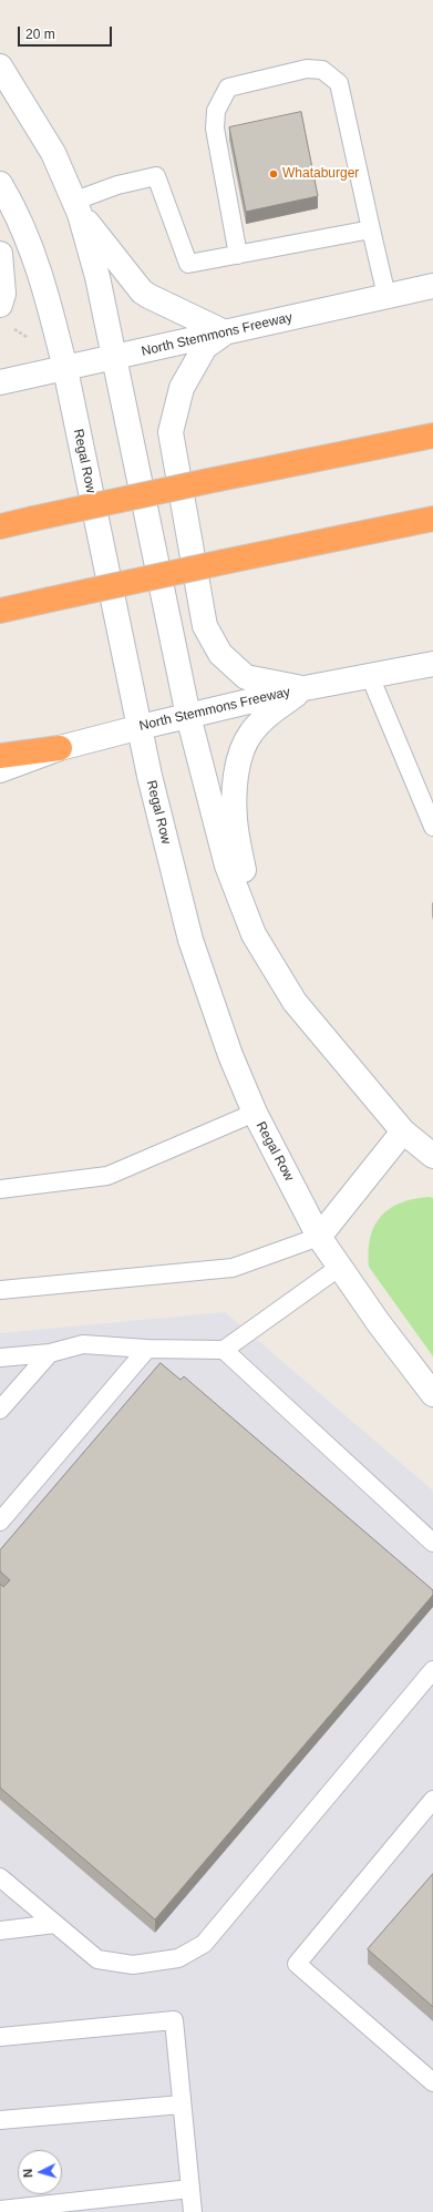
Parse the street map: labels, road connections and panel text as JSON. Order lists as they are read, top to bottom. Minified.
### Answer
{"streets":{"main road":["North Stemmons Freeway","Regal Row"]},"crossings":[["North Stemmons Freeway","Regal Row"]],"places":["Whataburger"],"scale_bar":"20 m","north":"left"}
